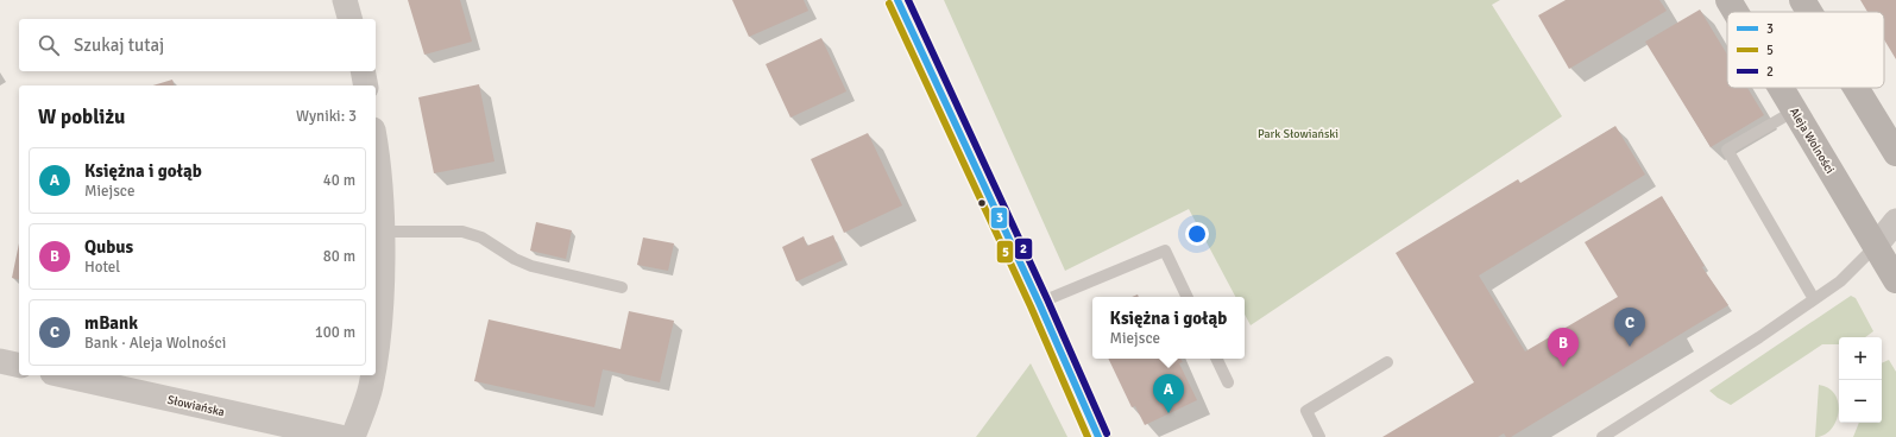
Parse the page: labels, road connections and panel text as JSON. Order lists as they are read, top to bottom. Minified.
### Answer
{"streets":{"street":["Aleja Wolności","Słowiańska"]},"parks":["Park Słowiański"],"lines":["transit line 3","transit line 2","transit line 5"],"legend":["3","5","2"],"page":{"search":"Szukaj tutaj","heading":["W pobliżu","Wyniki: 3"],"list":[{"mark":"A","name":"Księżna i gołąb","note":"Miejsce","value":"40 m"},{"mark":"B","name":"Qubus","note":"Hotel","value":"80 m"},{"mark":"C","name":"mBank","note":"Bank · Aleja Wolności","value":"100 m"}],"popup":["Księżna i gołąb","Miejsce"],"pins":["C","B","A"],"map_buttons":["+","−"]}}
